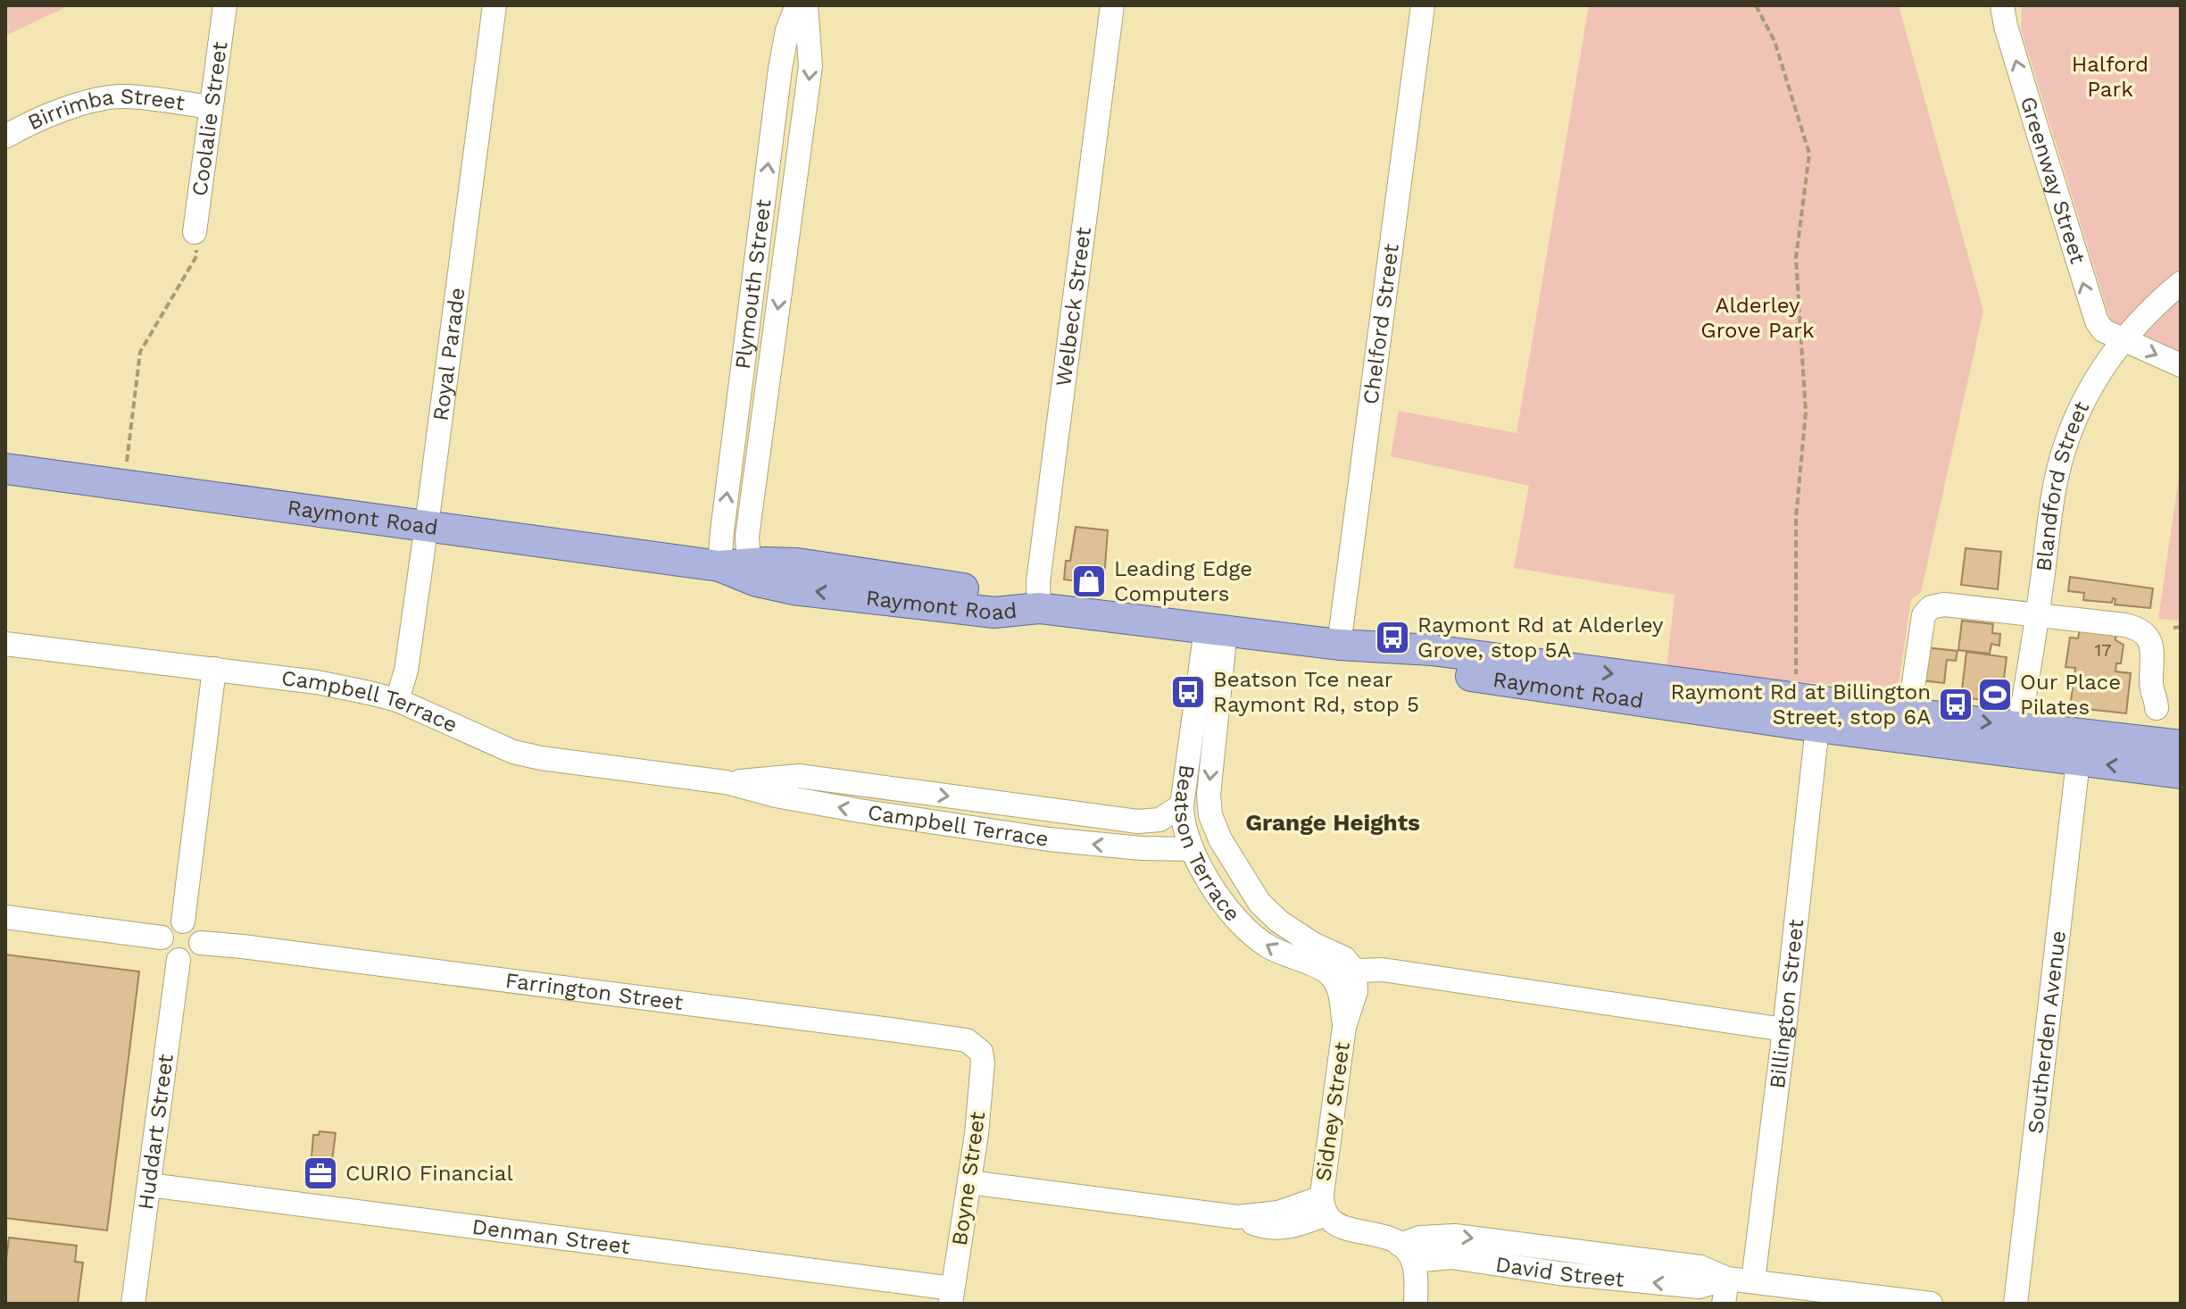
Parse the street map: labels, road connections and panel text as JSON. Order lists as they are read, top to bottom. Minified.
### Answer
{"streets":{"main road":["Raymont Road"],"street":["Birrimba Street","Coolalie Street","Greenway Street","Plymouth Street","Welbeck Street","Chelford Street","Royal Parade","Blandford Street","Campbell Terrace","Beatson Terrace","Farrington Street","Billington Street","Southerden Avenue","Sidney Street","Huddart Street","Boyne Street","Denman Street","David Street"]},"crossings":[["Birrimba Street","Coolalie Street"],["Greenway Street","Blandford Street"],["Plymouth Street","Raymont Road"],["Welbeck Street","Raymont Road"],["Chelford Street","Raymont Road"],["Royal Parade","Raymont Road"],["Royal Parade","Campbell Terrace"],["Blandford Street","Raymont Road"],["Raymont Road","Beatson Terrace"],["Raymont Road","Billington Street"],["Raymont Road","Southerden Avenue"],["Campbell Terrace","Beatson Terrace"],["Beatson Terrace","Sidney Street"],["Farrington Street","Huddart Street"],["Farrington Street","Boyne Street"],["Billington Street","David Street"],["Sidney Street","David Street"],["Huddart Street","Denman Street"],["Boyne Street","Denman Street"]],"districts":["Grange Heights"],"parks":["Halford Park","Alderley Grove Park"],"places":{"shop":["Leading Edge Computers"],"bus stop":["Raymont Rd at Alderley Grove, stop 5A","Beatson Tce near Raymont Rd, stop 5","Raymont Rd at Billington Street, stop 6A"],"sports":["Our Place Pilates"],"office":["CURIO Financial"]},"house_numbers":["17"]}
